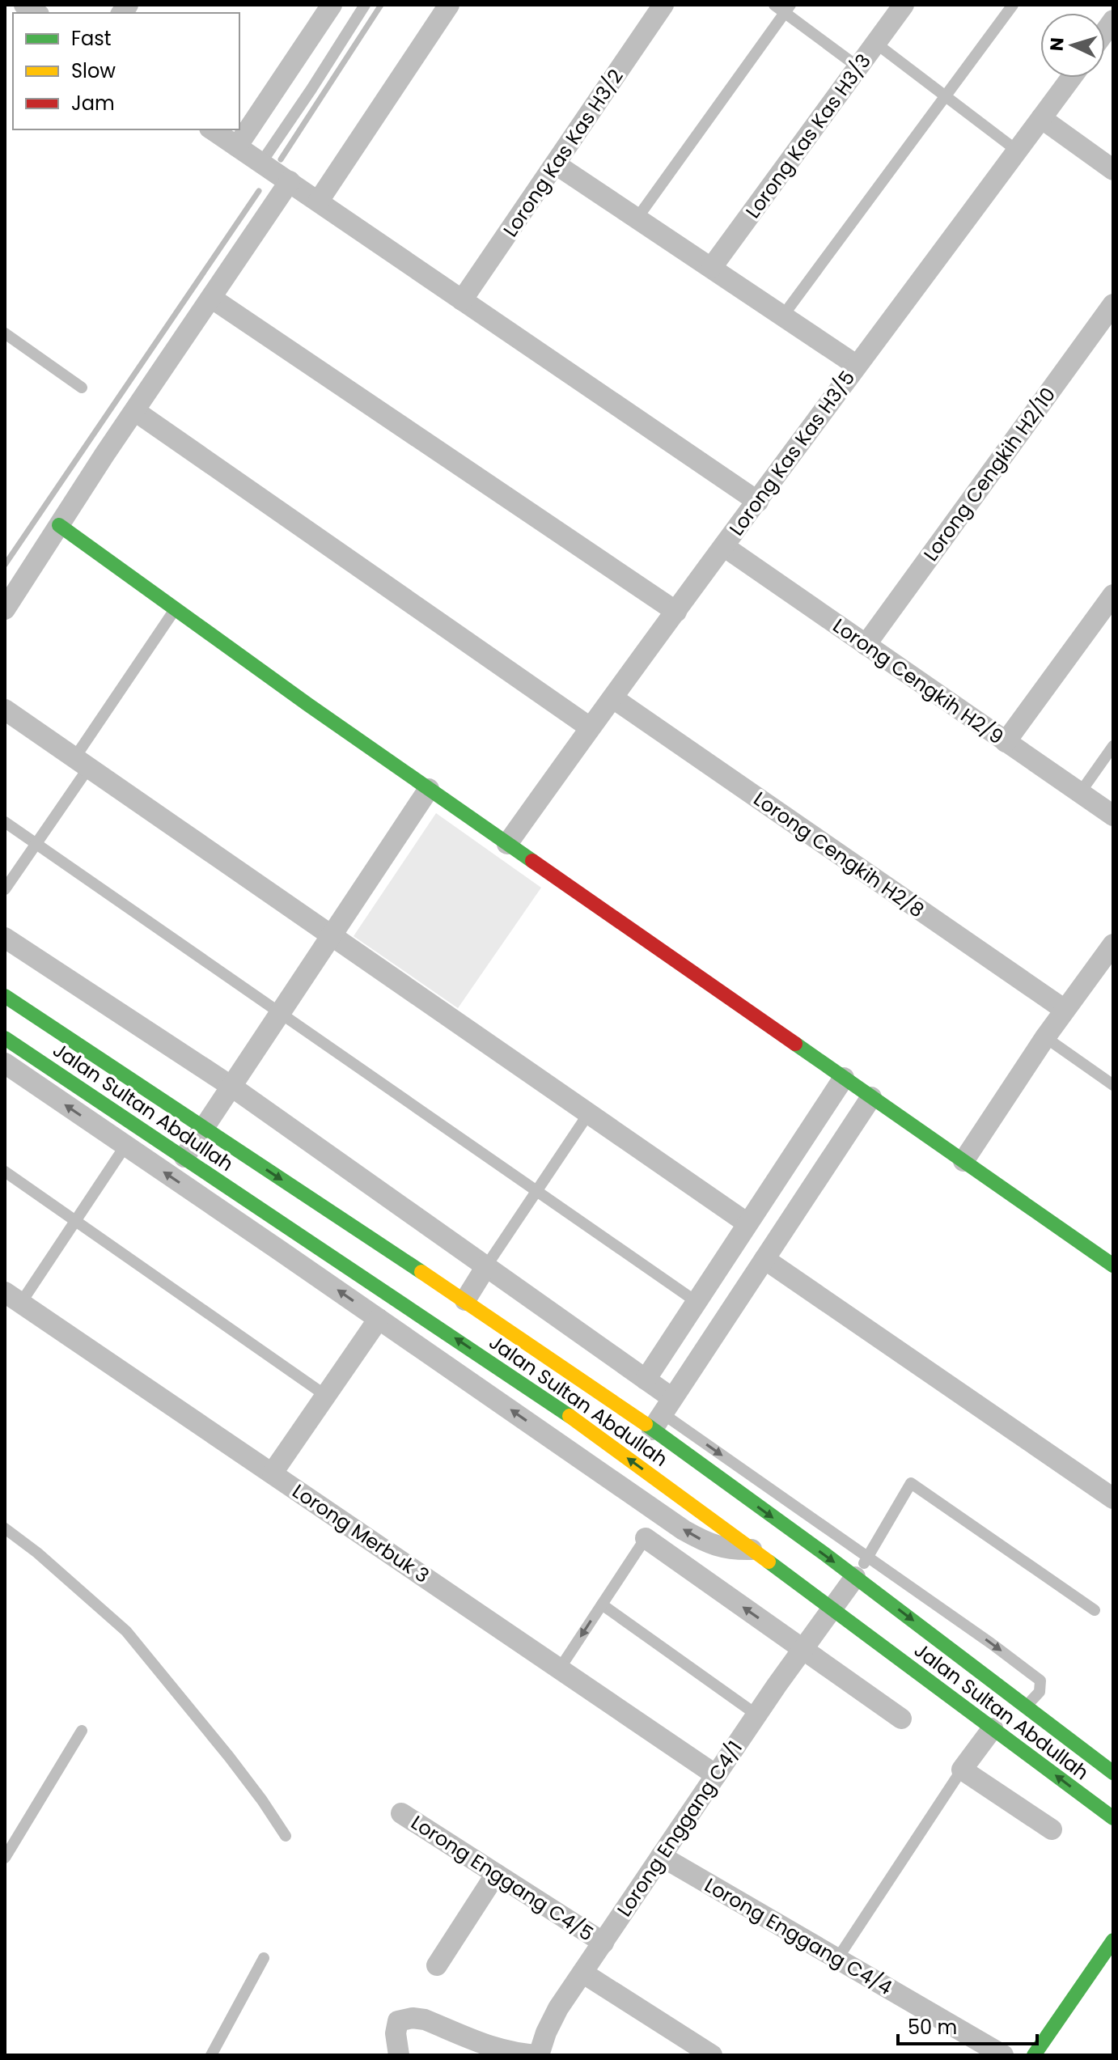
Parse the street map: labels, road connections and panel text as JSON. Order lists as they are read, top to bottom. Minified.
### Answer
{"streets":{"main road":["Jalan Sultan Abdullah"],"street":["Lorong Kas Kas H3/3","Lorong Kas Kas H3/2","Lorong Kas Kas H3/5","Lorong Cengkih H2/10","Lorong Cengkih H2/9","Lorong Cengkih H2/8","Lorong Merbuk 3","Lorong Enggang C4/1","Lorong Enggang C4/5","Lorong Enggang C4/4"]},"crossings":[["Lorong Kas Kas H3/5","Lorong Cengkih H2/9"],["Lorong Kas Kas H3/5","Lorong Cengkih H2/8"],["Lorong Cengkih H2/10","Lorong Cengkih H2/9"],["Jalan Sultan Abdullah","Lorong Enggang C4/1"],["Lorong Merbuk 3","Lorong Enggang C4/1"],["Lorong Enggang C4/1","Lorong Enggang C4/5"],["Lorong Enggang C4/1","Lorong Enggang C4/4"]],"legend":["Fast","Slow","Jam"],"scale_bar":"50 m","north":"left"}
